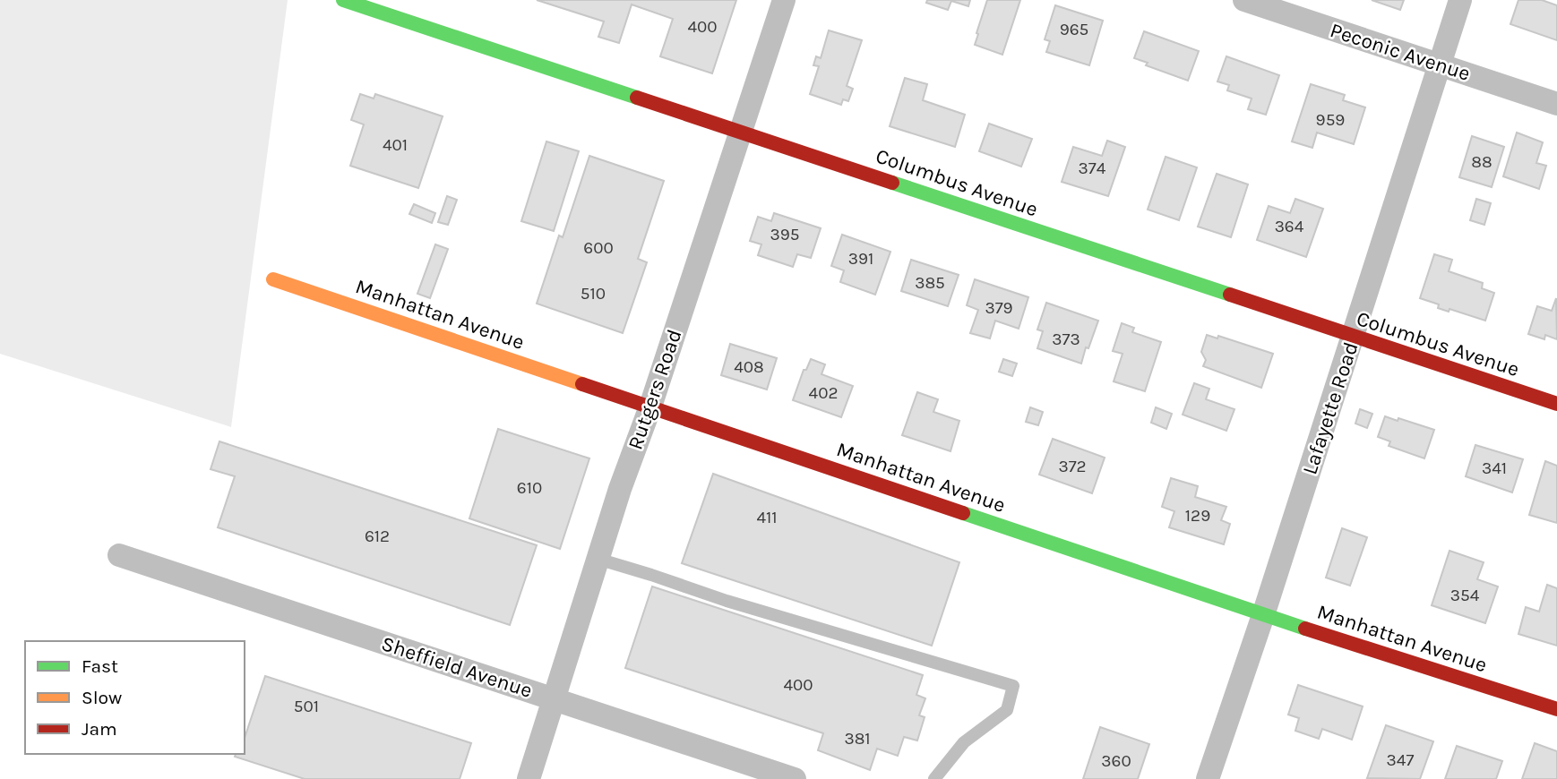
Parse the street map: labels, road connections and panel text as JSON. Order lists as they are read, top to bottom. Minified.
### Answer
{"streets":{"street":["Peconic Avenue","Columbus Avenue","Manhattan Avenue","Rutgers Road","Lafayette Road","Sheffield Avenue"]},"crossings":[["Peconic Avenue","Lafayette Road"],["Columbus Avenue","Rutgers Road"],["Columbus Avenue","Lafayette Road"],["Manhattan Avenue","Rutgers Road"],["Manhattan Avenue","Lafayette Road"],["Rutgers Road","Sheffield Avenue"]],"house_numbers":["400","965","959","401","88","374","364","395","600","391","385","510","379","373","408","402","372","341","610","129","411","612","354","400","501","381","347","360"],"legend":["Fast","Slow","Jam"]}
